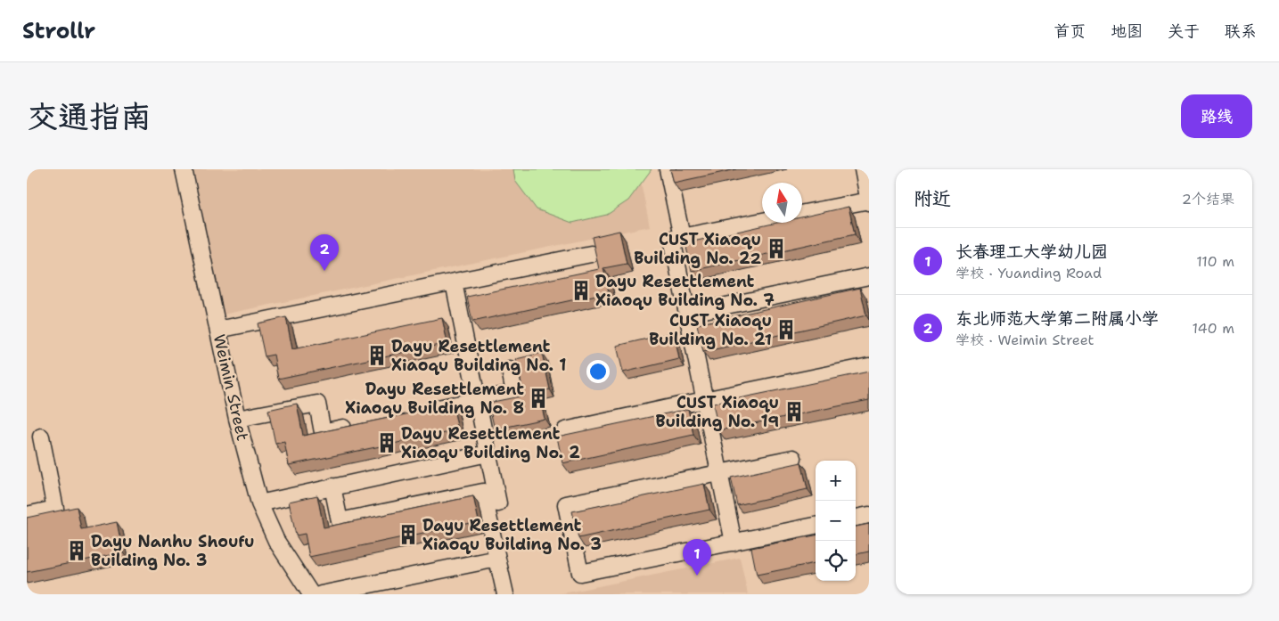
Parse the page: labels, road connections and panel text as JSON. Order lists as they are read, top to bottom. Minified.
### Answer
{"streets":{"street":["Weimin Street"]},"places":{"building":["CUST Xiaoqu Building No. 22","Dayu Resettlement Xiaoqu Building No. 7","CUST Xiaoqu Building No. 21","Dayu Resettlement Xiaoqu Building No. 1","Dayu Resettlement Xiaoqu Building No. 8","CUST Xiaoqu Building No. 19","Dayu Resettlement Xiaoqu Building No. 2","Dayu Resettlement Xiaoqu Building No. 3","Dayu Nanhu Shoufu Building No. 3"]},"north":"top","page":{"header":"Strollr","nav":["首页","地图","关于","联系"],"buttons":"路线","title":"交通指南","heading":["附近","2个结果"],"list":[{"mark":"1","name":"长春理工大学幼儿园","note":"学校 · Yuanding Road","value":"110 m"},{"mark":"2","name":"东北师范大学第二附属小学","note":"学校 · Weimin Street","value":"140 m"}],"pins":["2","1"],"map_buttons":["+","−"]}}
